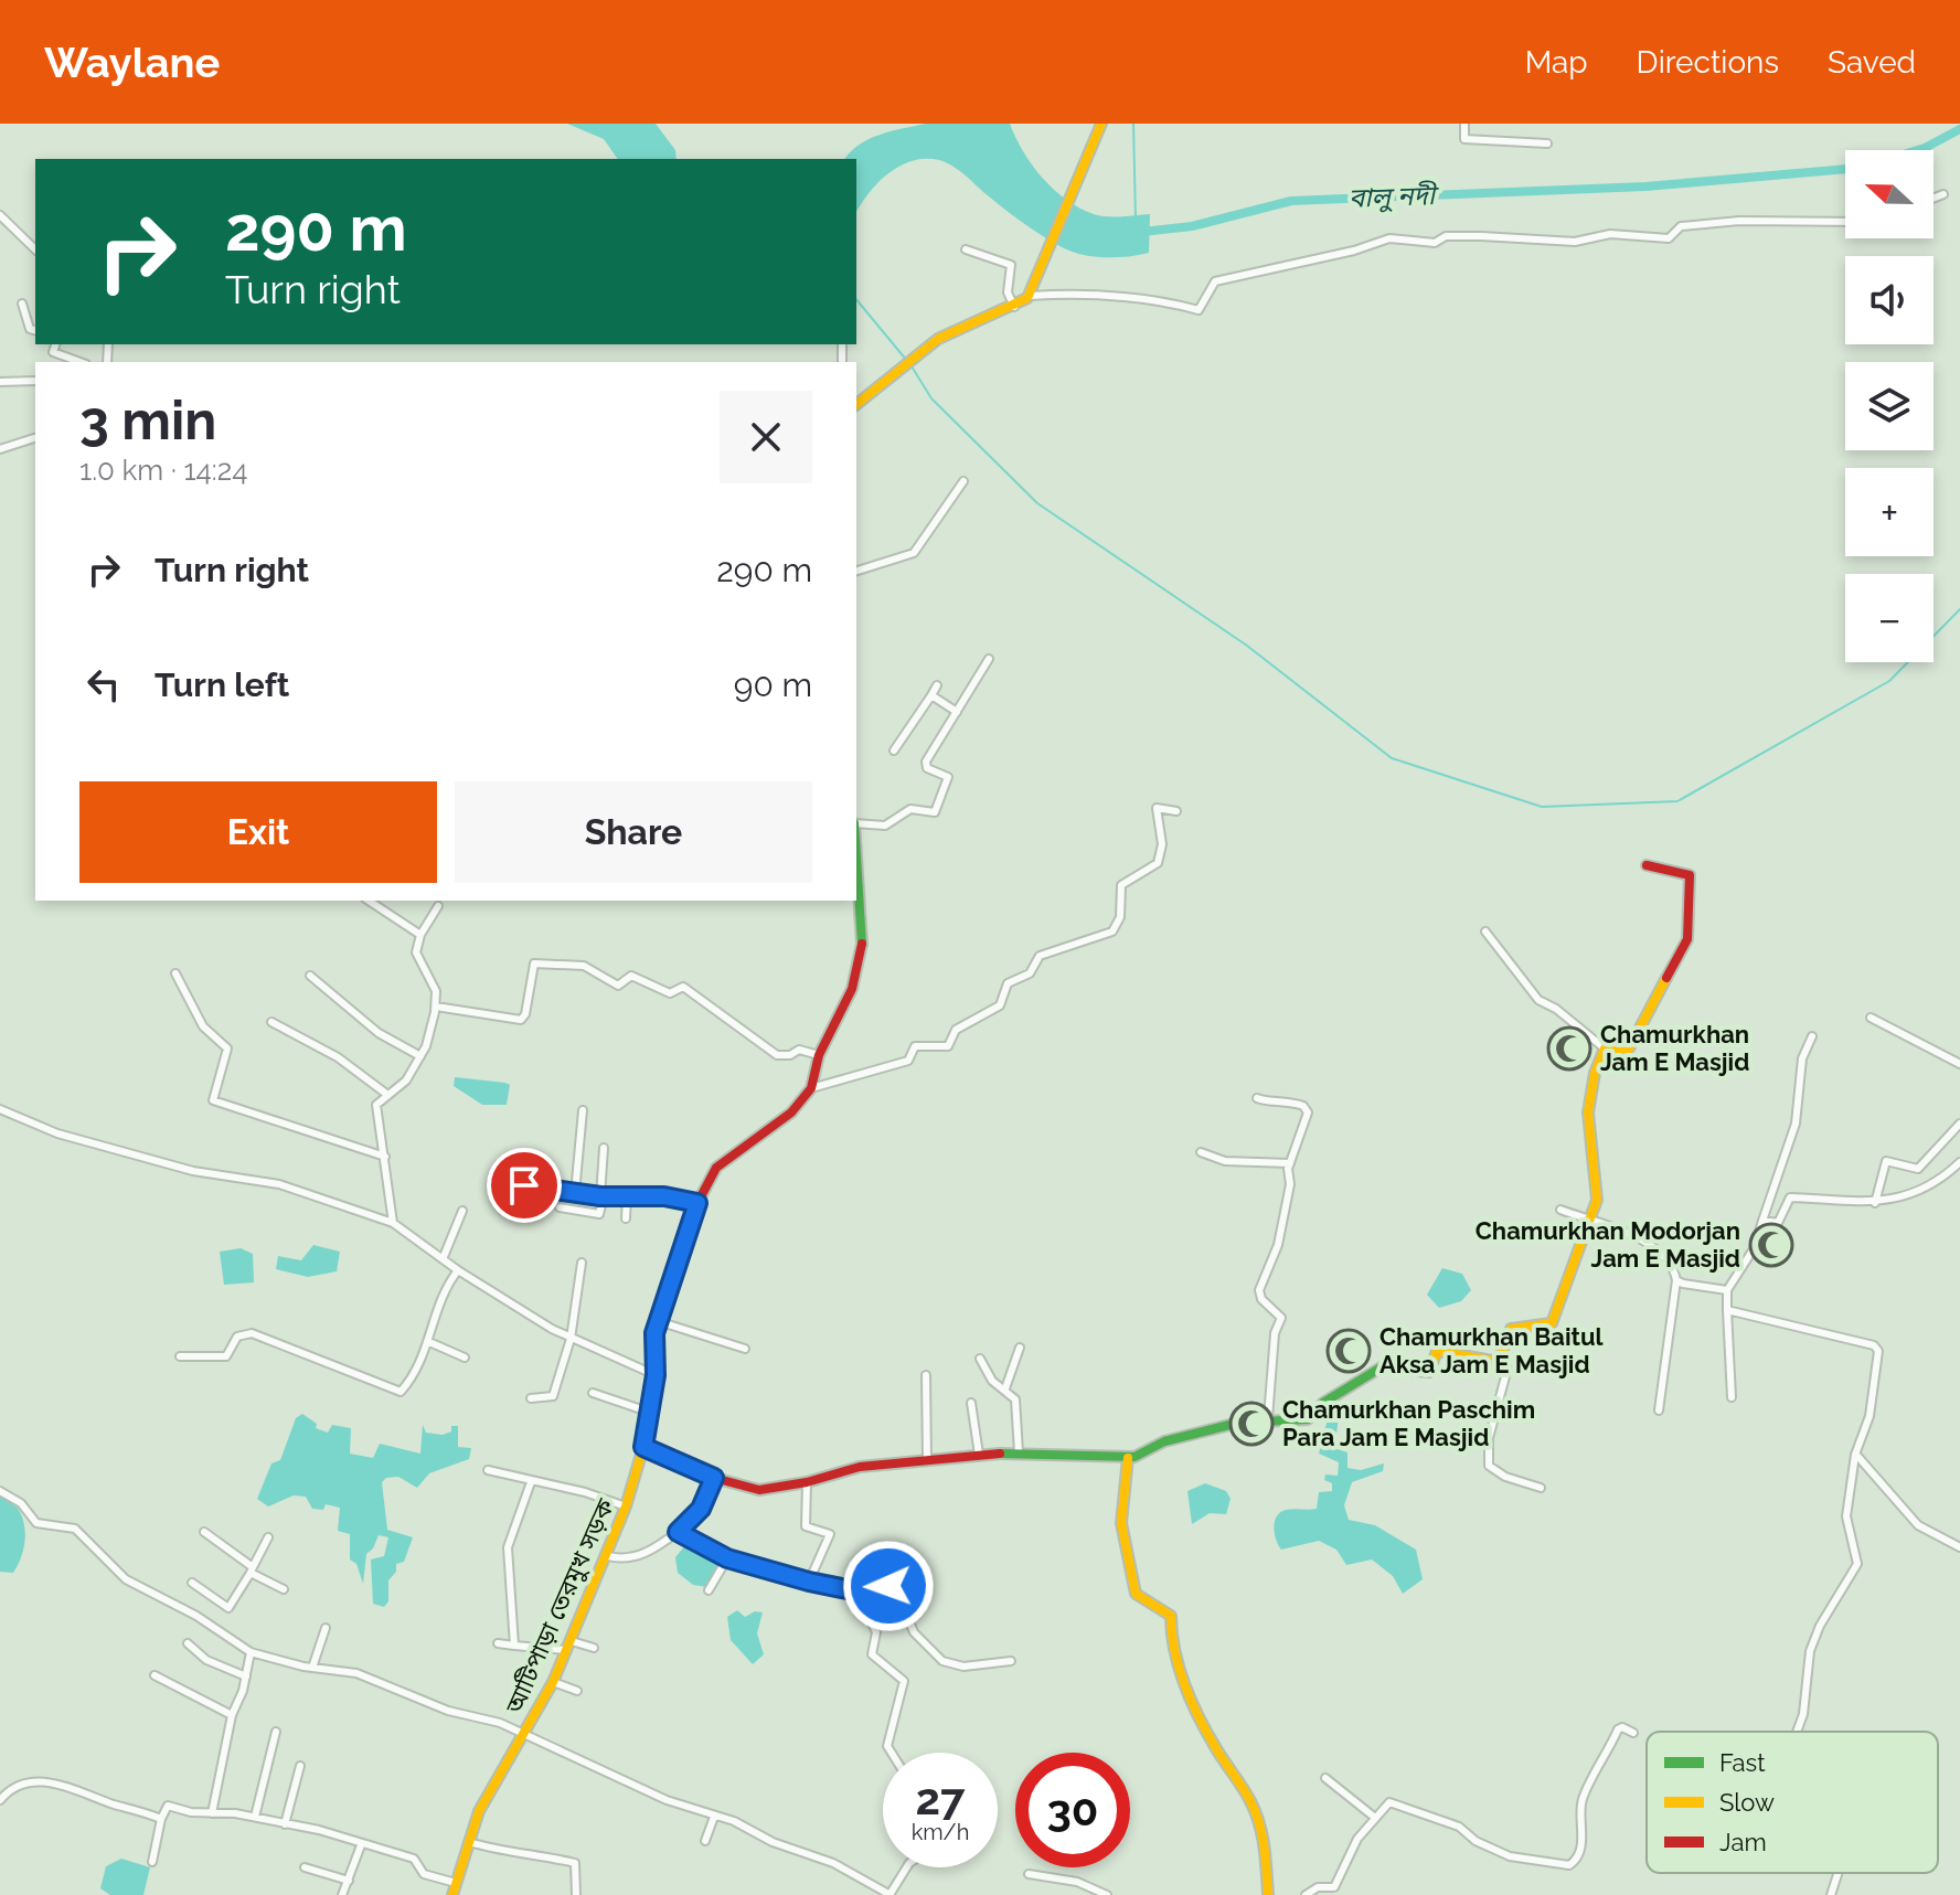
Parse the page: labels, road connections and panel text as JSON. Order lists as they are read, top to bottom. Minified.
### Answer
{"streets":{"street":["আটিপাড়া তেরমুখ সড়ক"]},"water":["বালু নদী"],"places":{"mosque":["Chamurkhan Jam E Masjid","Chamurkhan Modorjan Jam E Masjid","Chamurkhan Baitul Aksa Jam E Masjid","Chamurkhan Paschim Para Jam E Masjid"]},"legend":["Fast","Slow","Jam"],"north":"left","page":{"header":"Waylane","nav":["Map","Directions","Saved"],"map_buttons":["+","−"],"turn":["290 m","Turn right"],"heading":["3 min","1.0 km · 14:24"],"list":[{"name":"Turn right","value":"290 m"},{"name":"Turn left","value":"90 m"}],"buttons":["Exit","Share"],"speed":"27 km/h","limit":"30"}}
